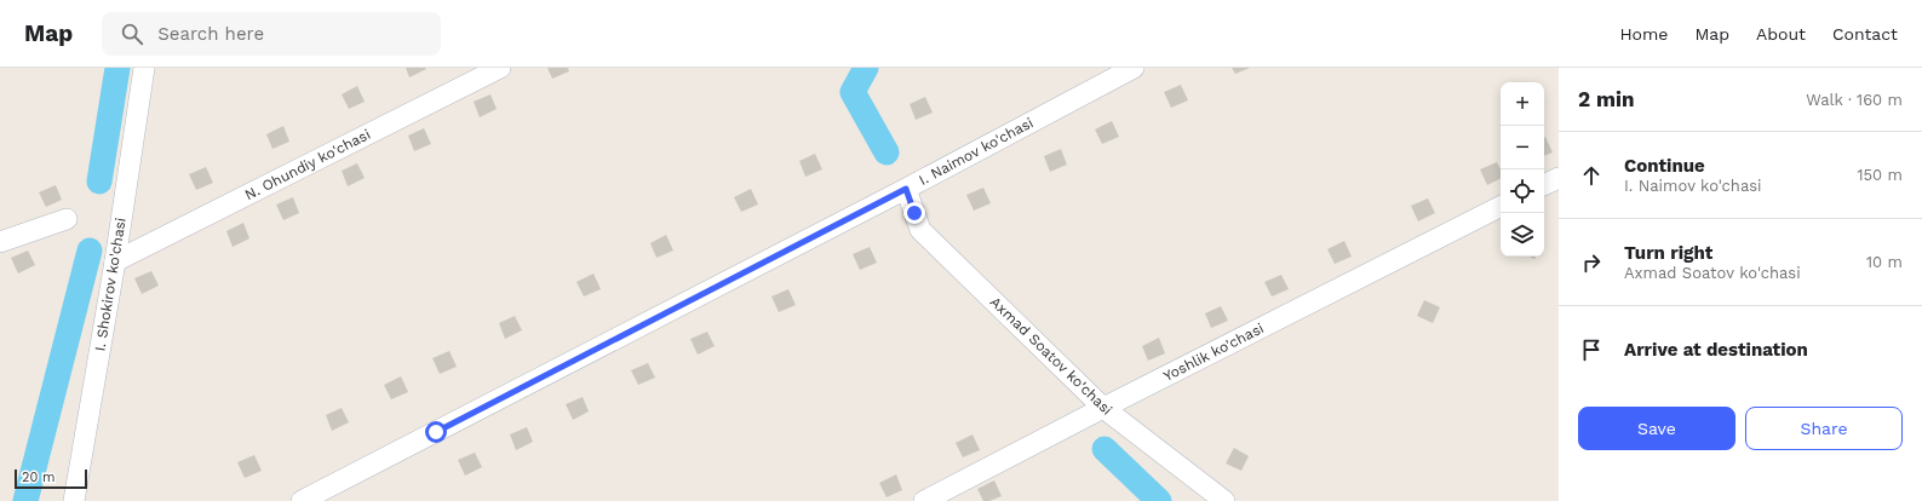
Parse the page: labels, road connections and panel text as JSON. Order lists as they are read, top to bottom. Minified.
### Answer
{"streets":{"street":["I. Naimov ko'chasi","N. Ohundiy ko'chasi","I. Shokirov ko'chasi","Yoshlik ko'chasi","Axmad Soatov ko'chasi"]},"crossings":[["I. Naimov ko'chasi","Axmad Soatov ko'chasi"],["N. Ohundiy ko'chasi","I. Shokirov ko'chasi"],["Yoshlik ko'chasi","Axmad Soatov ko'chasi"]],"scale_bar":"20 m","page":{"header":"Map","search":"Search here","nav":["Home","Map","About","Contact"],"heading":["2 min","Walk · 160 m"],"map_buttons":["+","−"],"list":[["Continue","I. Naimov ko'chasi","150 m"],["Turn right","Axmad Soatov ko'chasi","10 m"],"Arrive at destination"],"buttons":["Save","Share"],"scale":"20 m"}}
